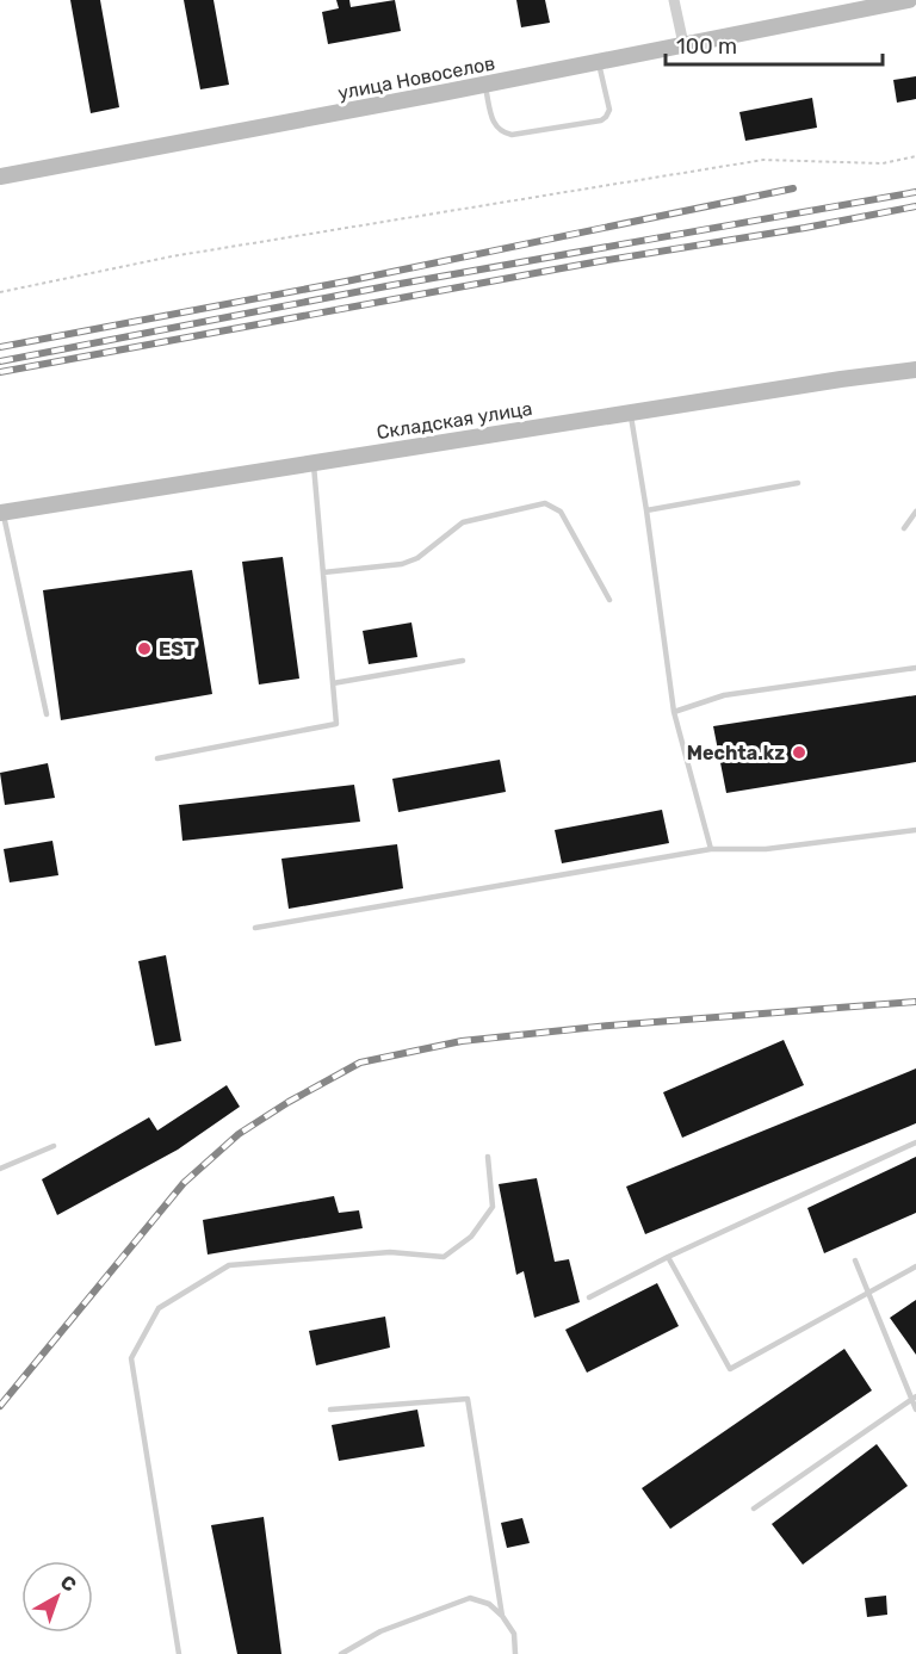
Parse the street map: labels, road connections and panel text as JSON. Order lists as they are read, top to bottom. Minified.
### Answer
{"streets":{"street":["улица Новоселов","Складская улица"]},"places":["EST","Mechta.kz"],"scale_bar":"100 m","north":"top right"}
